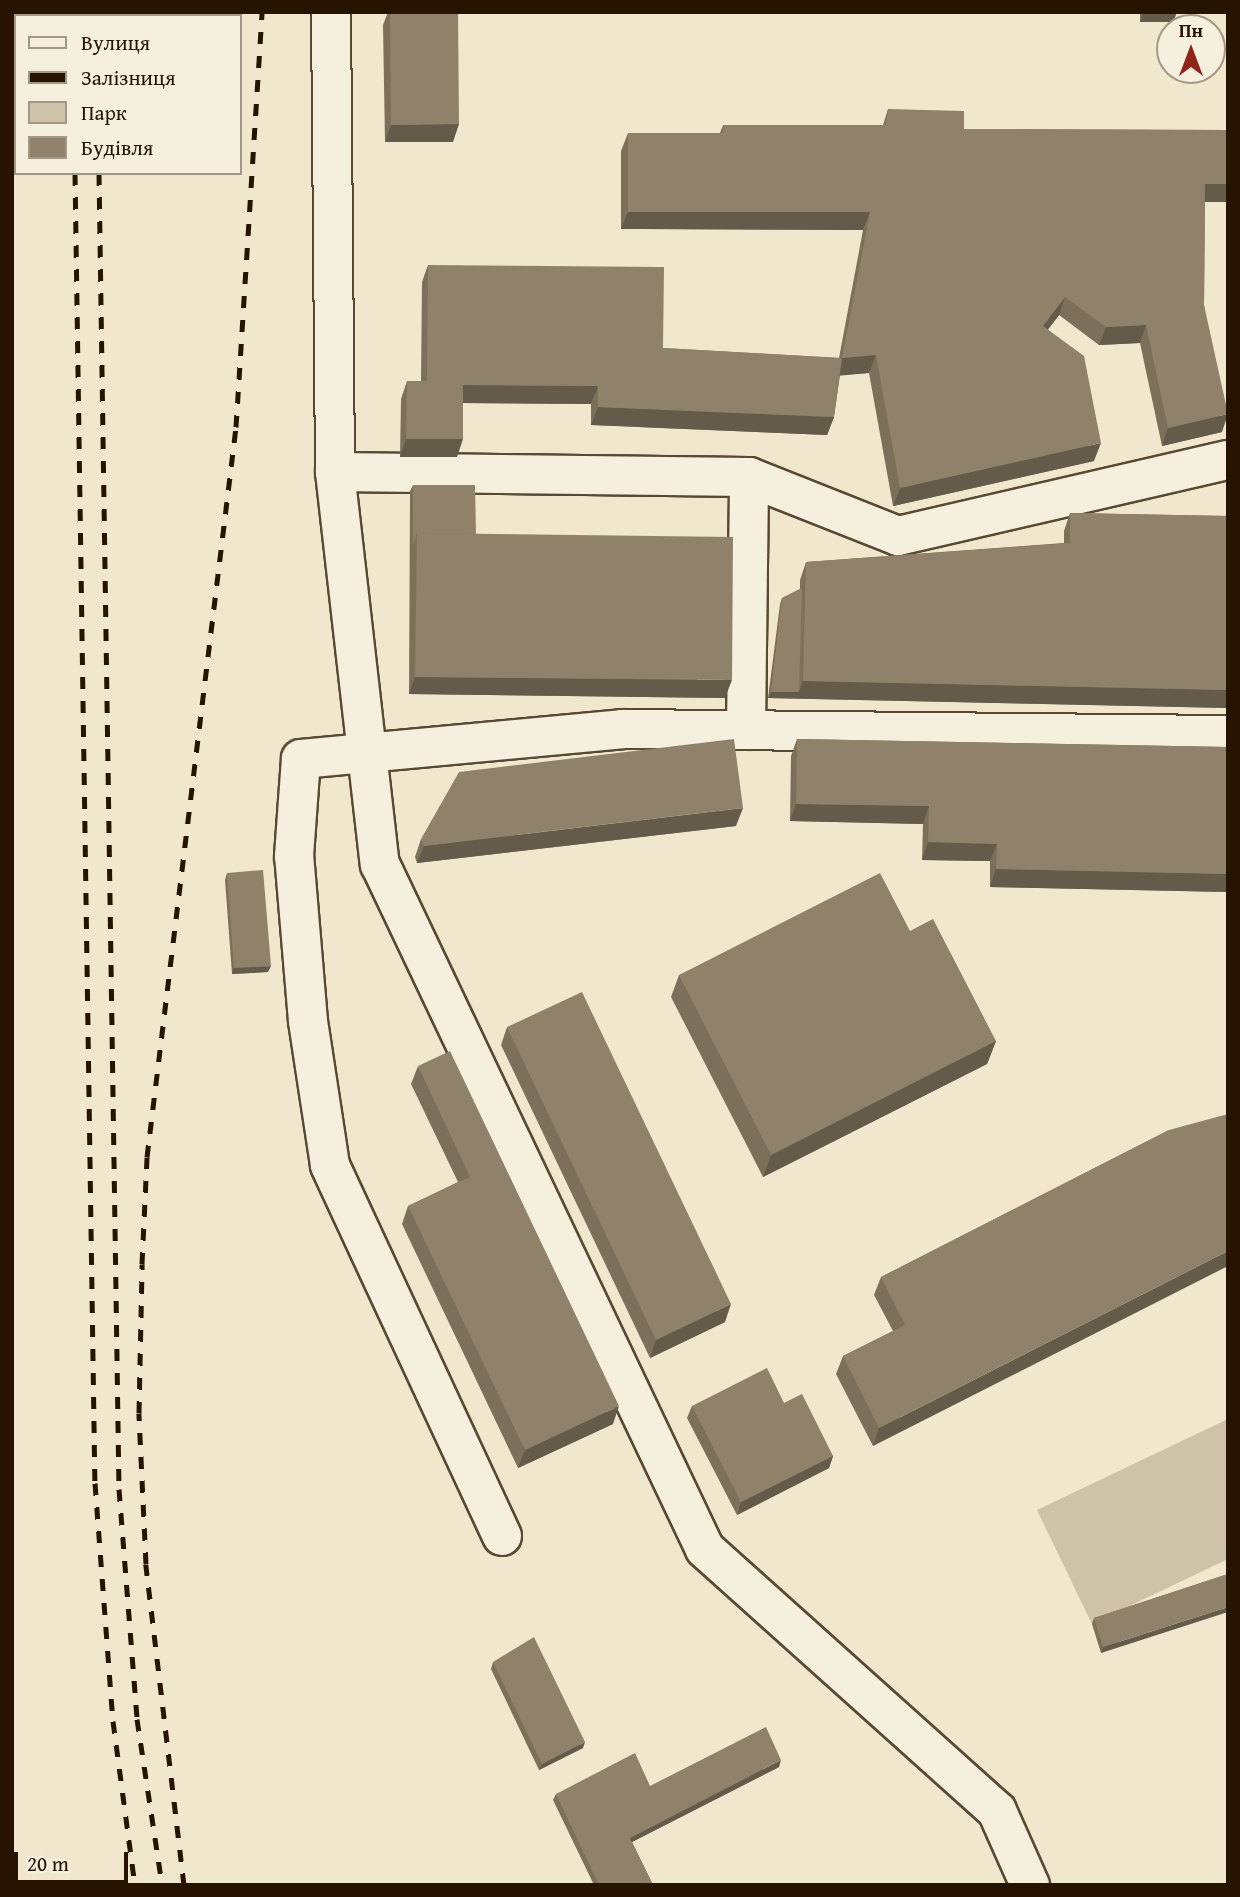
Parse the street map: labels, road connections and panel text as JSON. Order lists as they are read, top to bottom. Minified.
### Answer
{"legend":["Вулиця","Залізниця","Парк","Будівля"],"scale_bar":"20 m","north":"top"}
